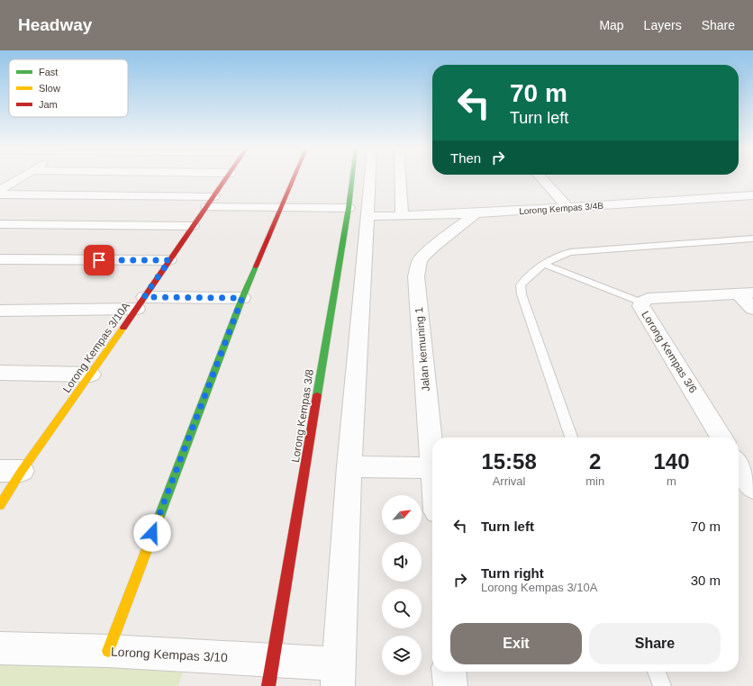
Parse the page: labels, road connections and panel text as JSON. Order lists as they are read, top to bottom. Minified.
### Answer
{"streets":{"street":["Lorong Kempas 3/4B","Lorong Kempas 3/10A","Jalan kemuning 1","Lorong Kempas 3/6","Lorong Kempas 3/8","Lorong Kempas 3/10"]},"crossings":[["Lorong Kempas 3/4B","Jalan kemuning 1"],["Lorong Kempas 3/8","Lorong Kempas 3/10"]],"legend":["Fast","Slow","Jam"],"north":"top right","page":{"header":"Headway","nav":["Map","Layers","Share"],"turn":["70 m","Turn left"],"then":"Then","eta":["15:58","Arrival","2","min","140","m"],"list":[{"name":"Turn left","value":"70 m"},{"name":"Turn right","note":"Lorong Kempas 3/10A","value":"30 m"}],"buttons":["Exit","Share"]}}
